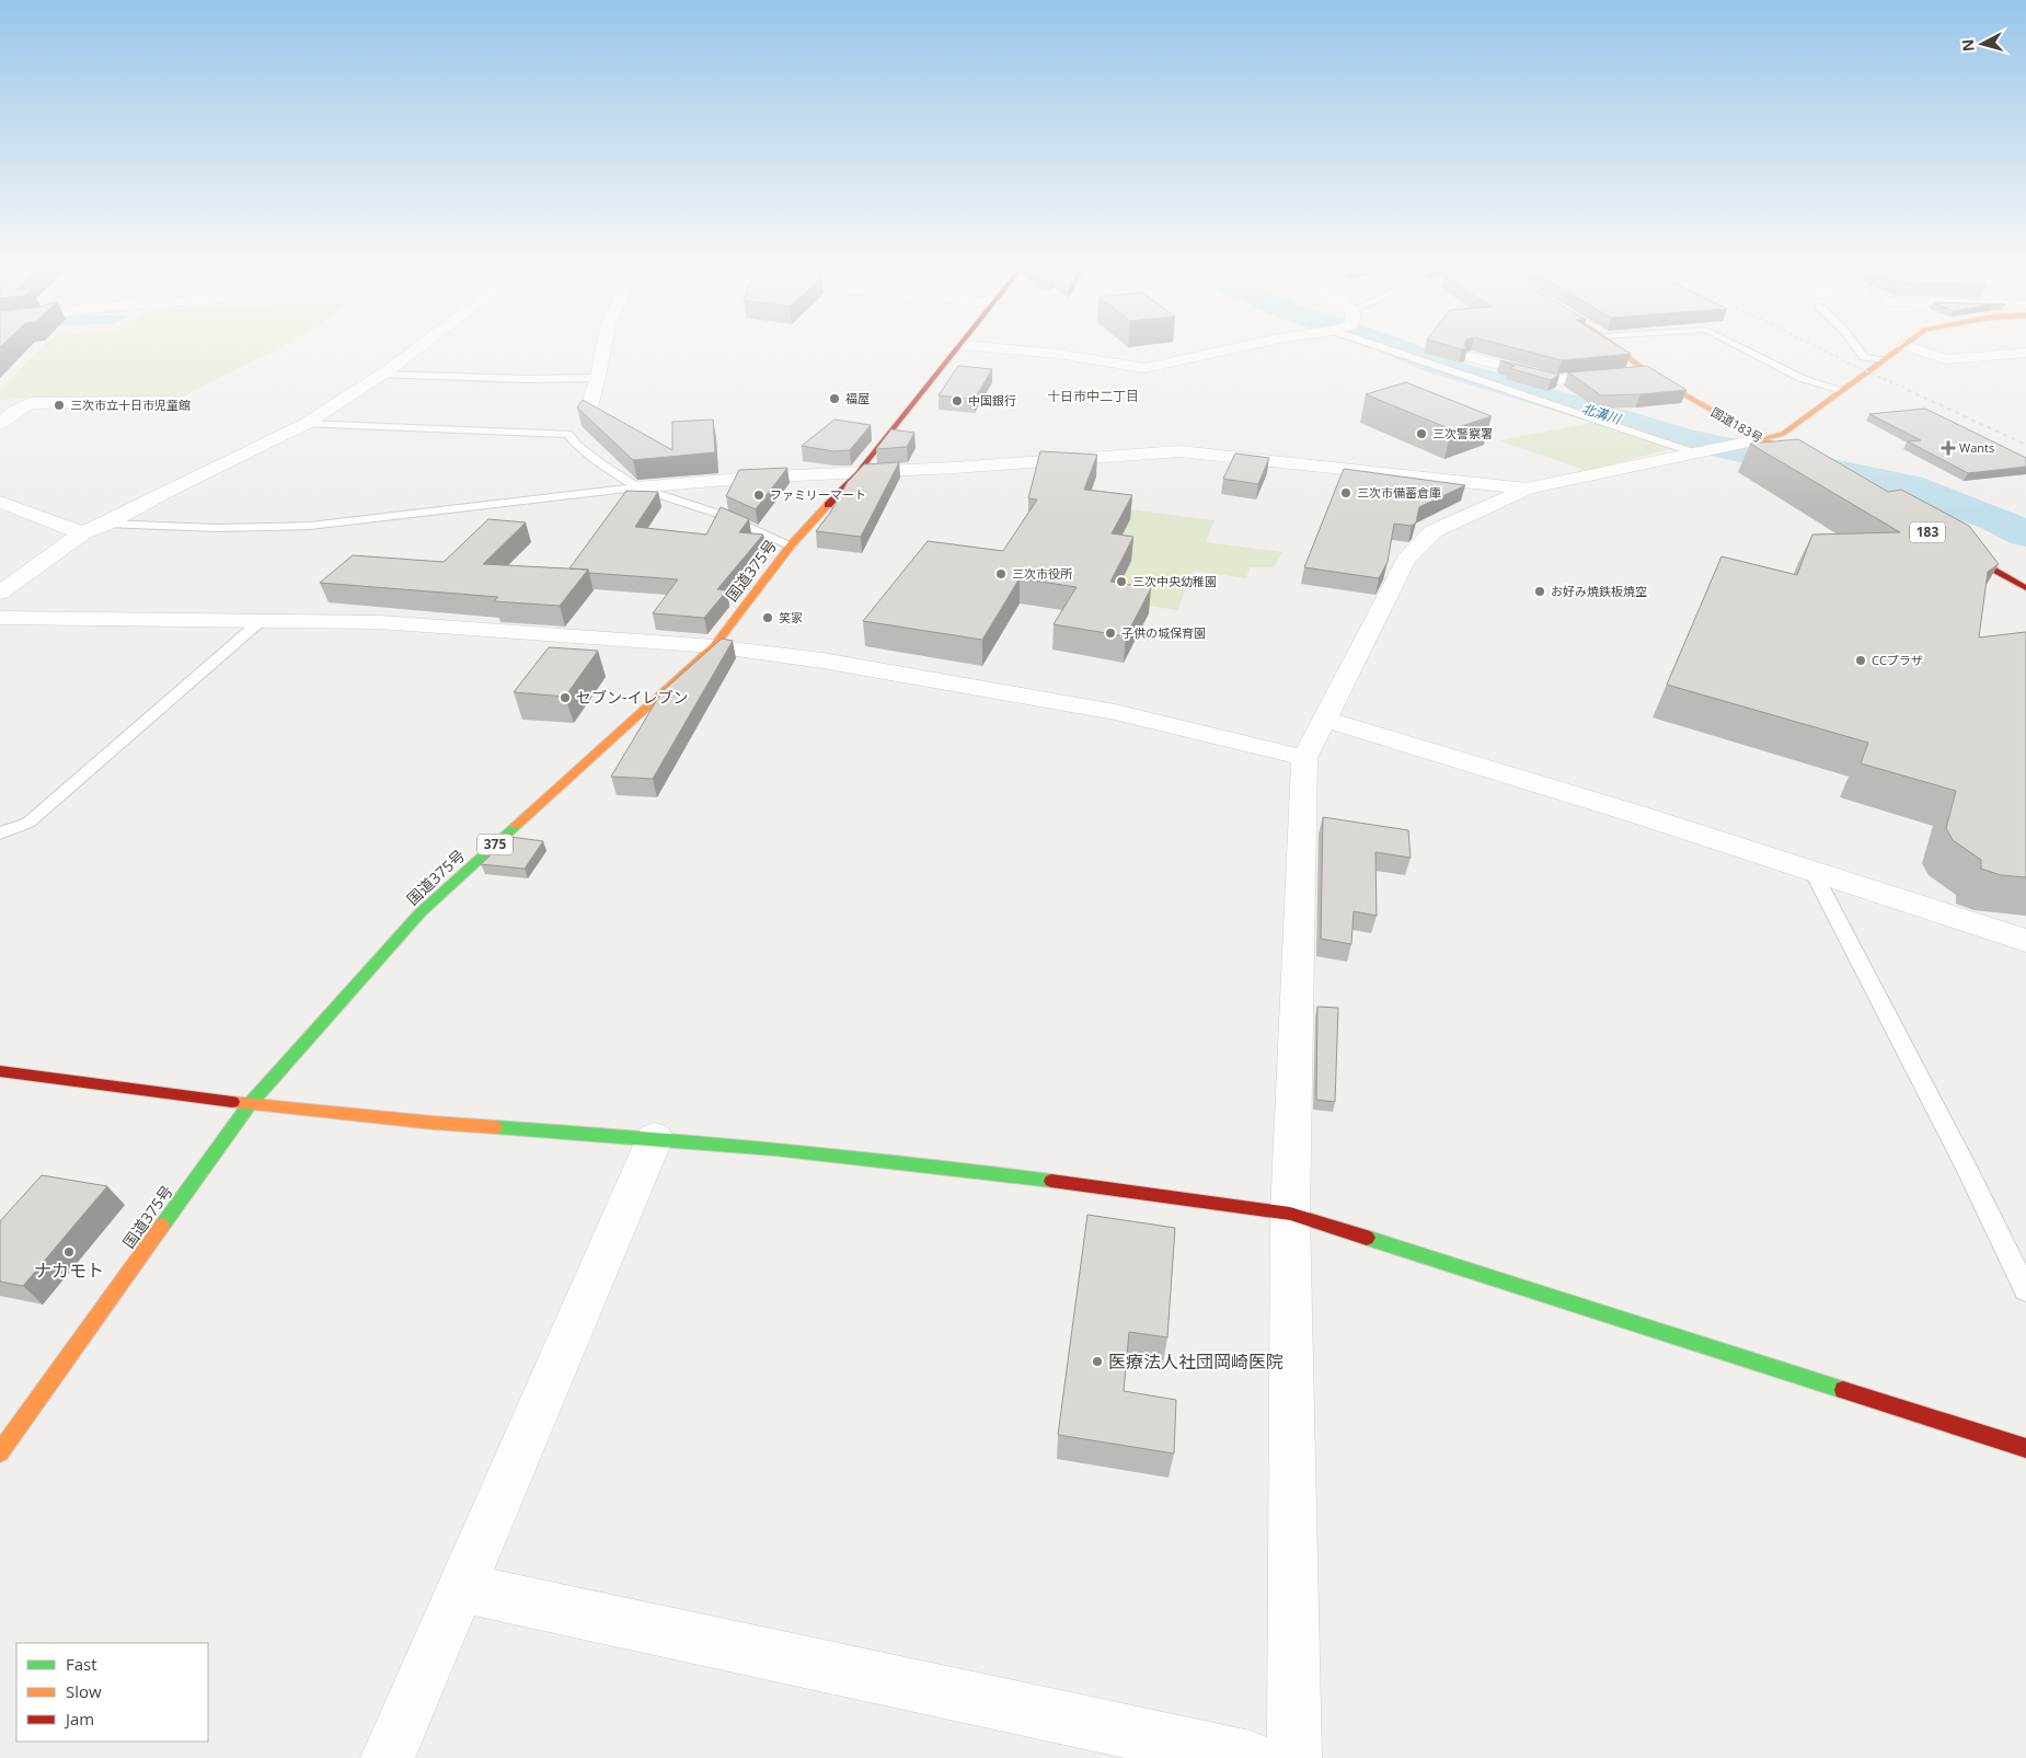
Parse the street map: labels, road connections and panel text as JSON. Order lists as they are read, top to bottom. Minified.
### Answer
{"streets":{"main road":["国道183号","183","国道375号","375"]},"districts":["十日市中二丁目"],"water":["北溝川"],"places":{"other":["福屋","中国銀行","三次市立十日市児童館","三次警察署","三次市備蓄倉庫","ファミリーマート","三次市役所","三次中央幼稚園","お好み焼鉄板焼空","笑家","子供の城保育園","CCプラザ","セブン-イレブン","ナカモト","医療法人社団岡崎医院"],"health":["Wants"]},"legend":["Fast","Slow","Jam"],"north":"left"}
